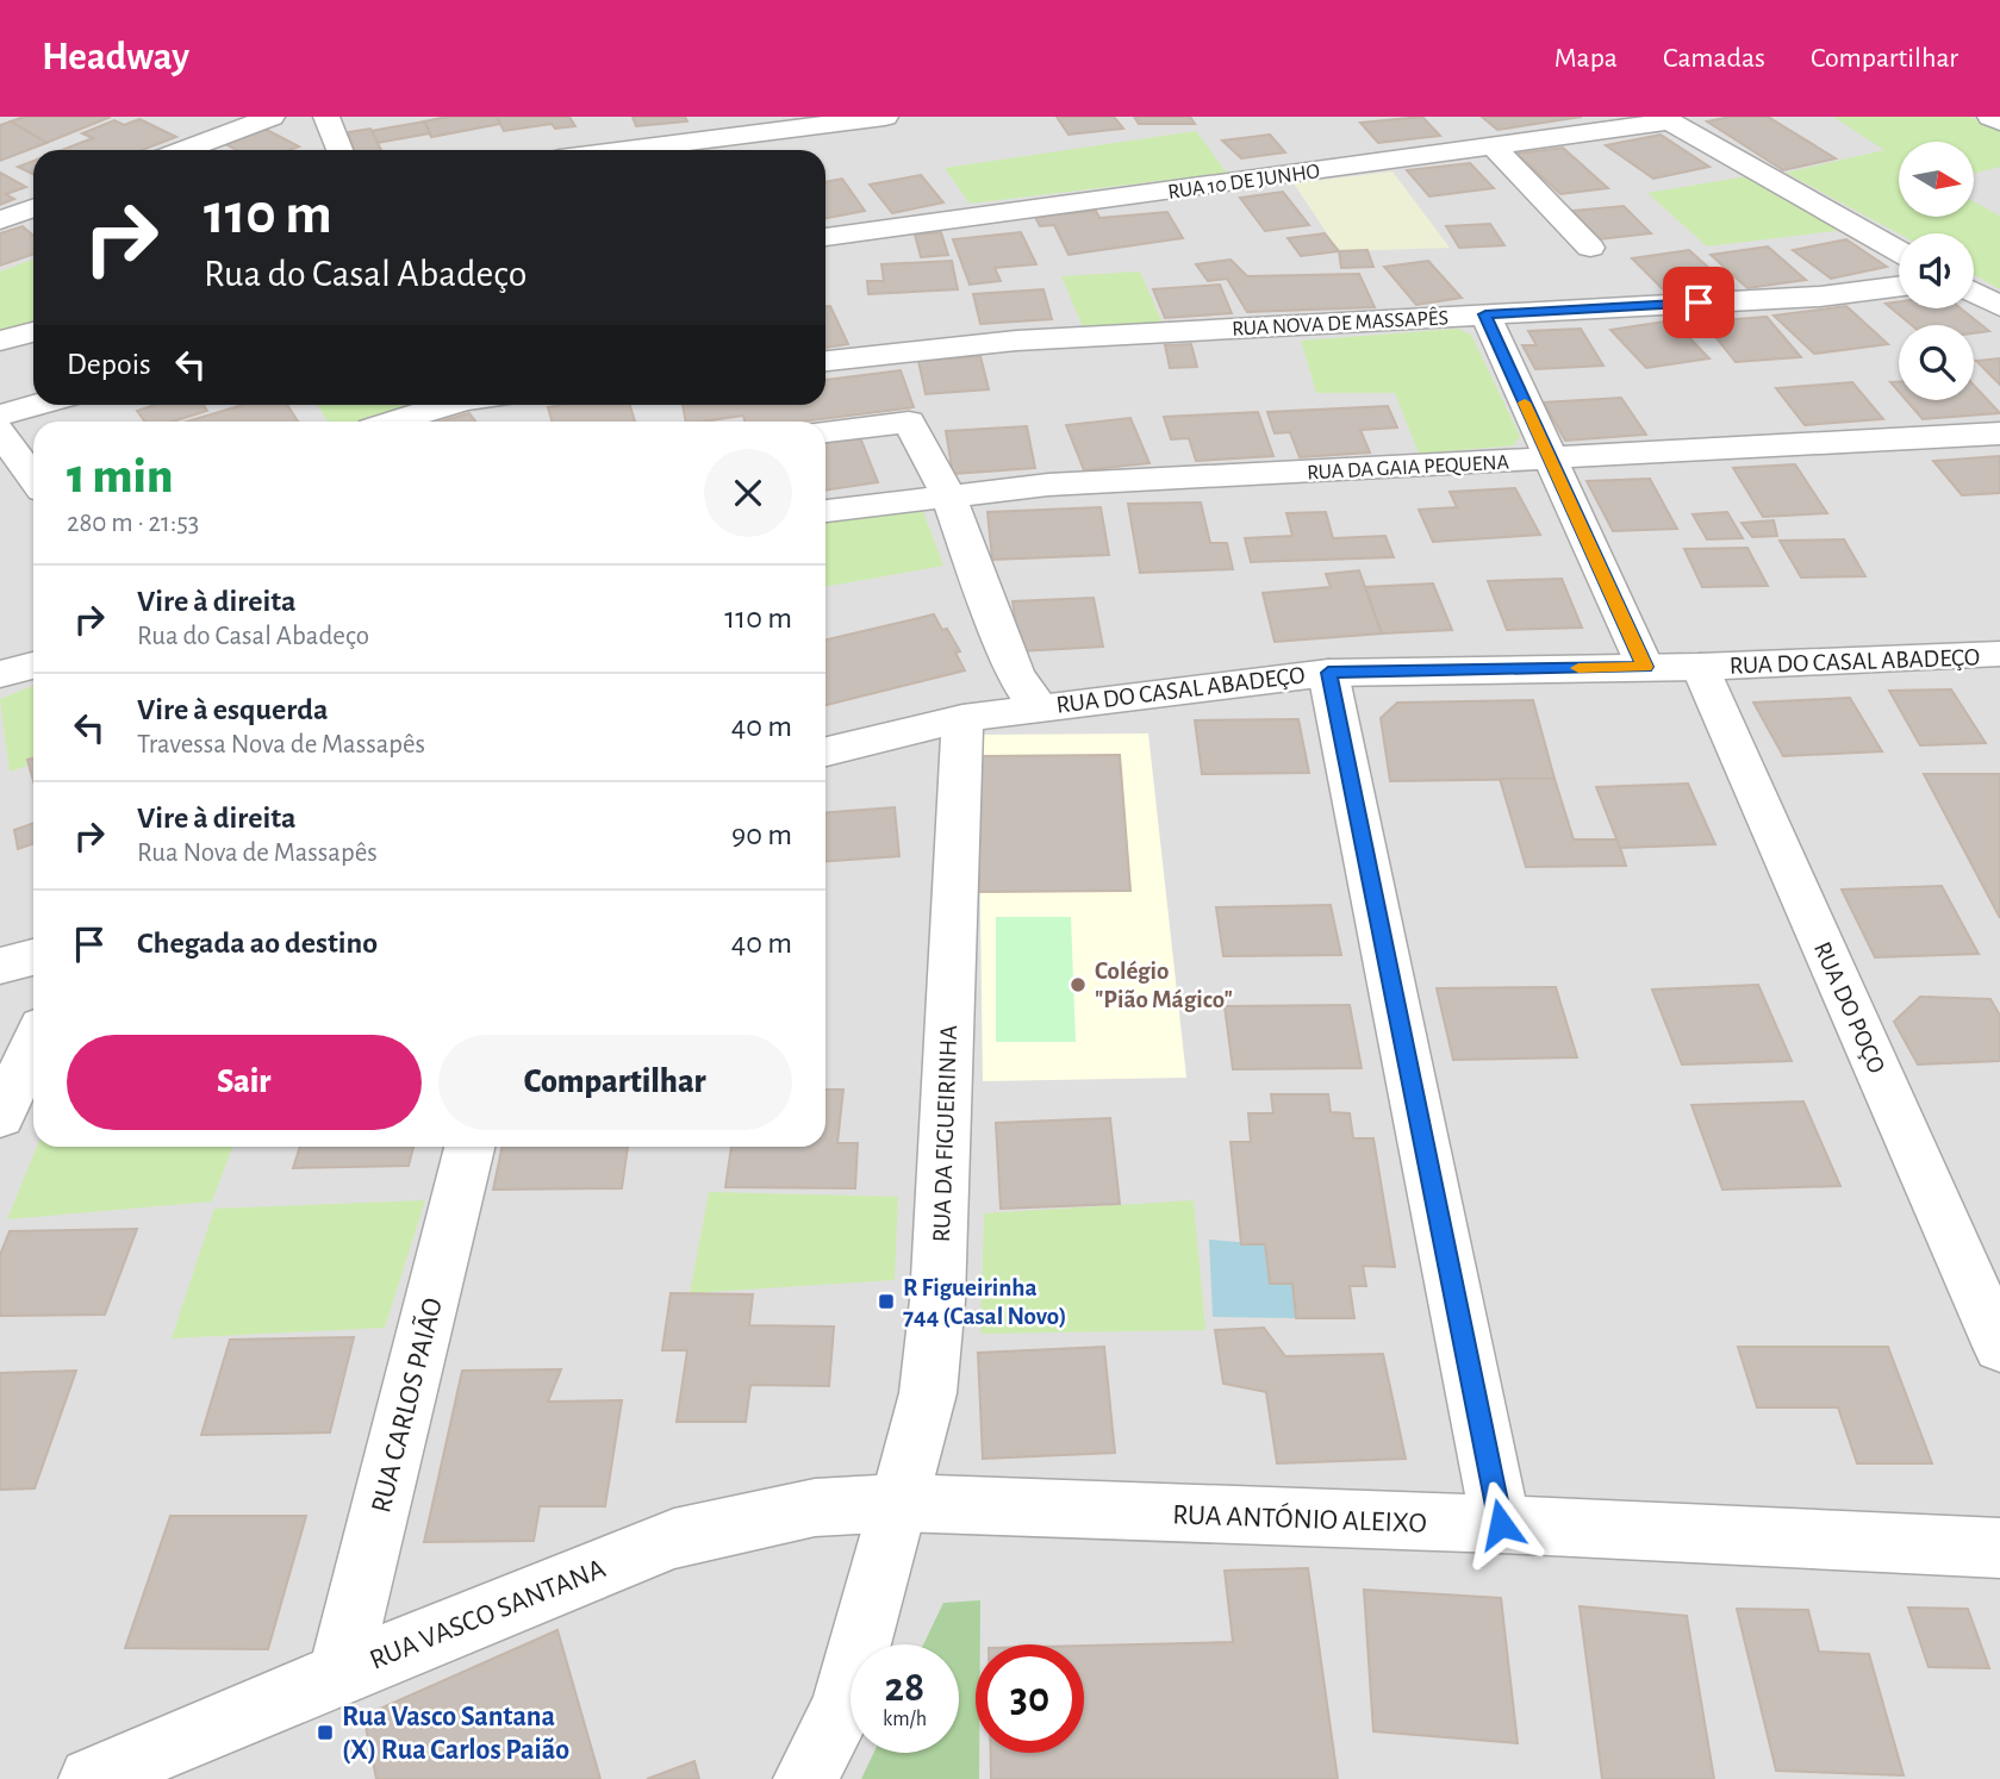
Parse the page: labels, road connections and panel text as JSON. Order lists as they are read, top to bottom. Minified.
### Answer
{"streets":{"street":["RUA 10 DE JUNHO","RUA NOVA DE MASSAPÊS","RUA DA GAIA PEQUENA","RUA DO CASAL ABADEÇO","RUA DO POÇO","RUA DA FIGUEIRINHA","RUA CARLOS PAIÃO","RUA ANTÓNIO ALEIXO","RUA VASCO SANTANA"]},"crossings":[["RUA DO CASAL ABADEÇO","RUA DO POÇO"],["RUA DO CASAL ABADEÇO","RUA DA FIGUEIRINHA"],["RUA DA FIGUEIRINHA","RUA ANTÓNIO ALEIXO"],["RUA DA FIGUEIRINHA","RUA VASCO SANTANA"],["RUA CARLOS PAIÃO","RUA VASCO SANTANA"],["RUA ANTÓNIO ALEIXO","RUA VASCO SANTANA"]],"places":{"other":["Colégio \"Pião Mágico\""],"transit":["R Figueirinha 744 (Casal Novo)","Rua Vasco Santana (X) Rua Carlos Paião"]},"north":"right","page":{"header":"Headway","nav":["Mapa","Camadas","Compartilhar"],"turn":["110 m","Rua do Casal Abadeço"],"then":"Depois","heading":["1 min","280 m · 21:53"],"list":[{"name":"Vire à direita","note":"Rua do Casal Abadeço","value":"110 m"},{"name":"Vire à esquerda","note":"Travessa Nova de Massapês","value":"40 m"},{"name":"Vire à direita","note":"Rua Nova de Massapês","value":"90 m"},{"name":"Chegada ao destino","value":"40 m"}],"buttons":["Sair","Compartilhar"],"speed":"28 km/h","limit":"30"}}
